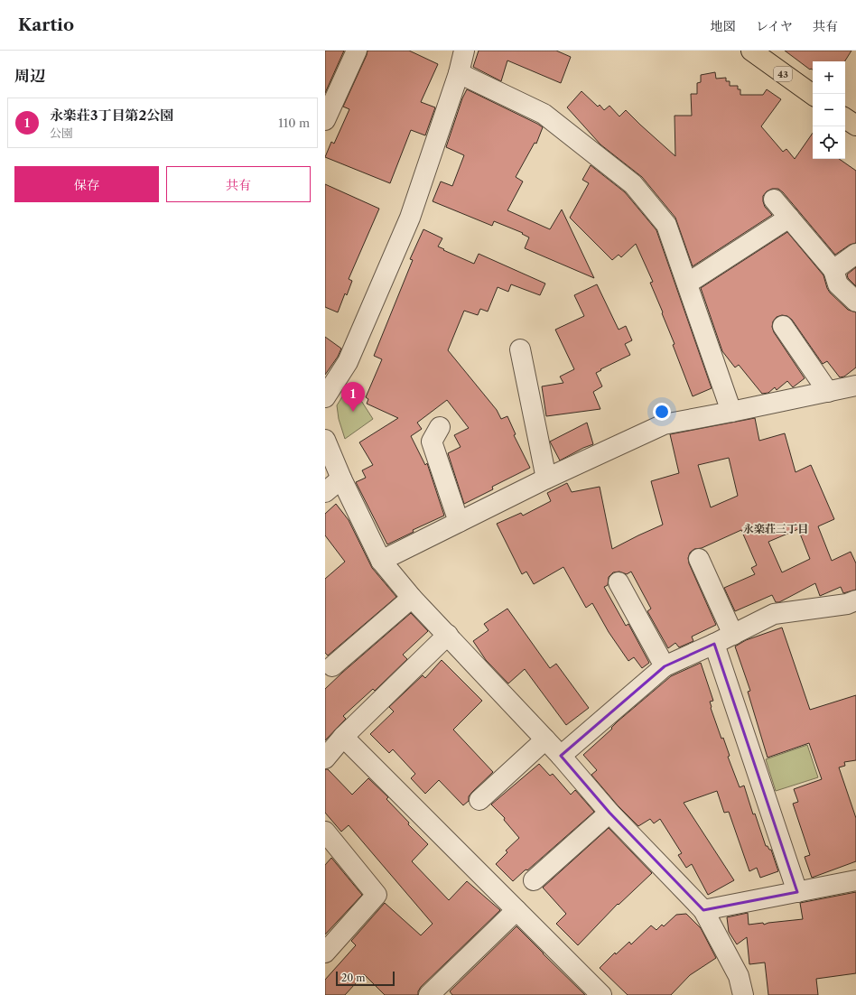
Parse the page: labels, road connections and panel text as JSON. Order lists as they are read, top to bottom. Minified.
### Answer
{"streets":{"main road":["43"]},"districts":["永楽荘三丁目"],"scale_bar":"20 m","page":{"header":"Kartio","nav":["地図","レイヤ","共有"],"heading":"周辺","map_buttons":["+","−"],"list":[{"mark":"1","name":"永楽荘3丁目第2公園","note":"公園","value":"110 m"}],"buttons":["保存","共有"],"pins":"1","scale":"20 m"}}
